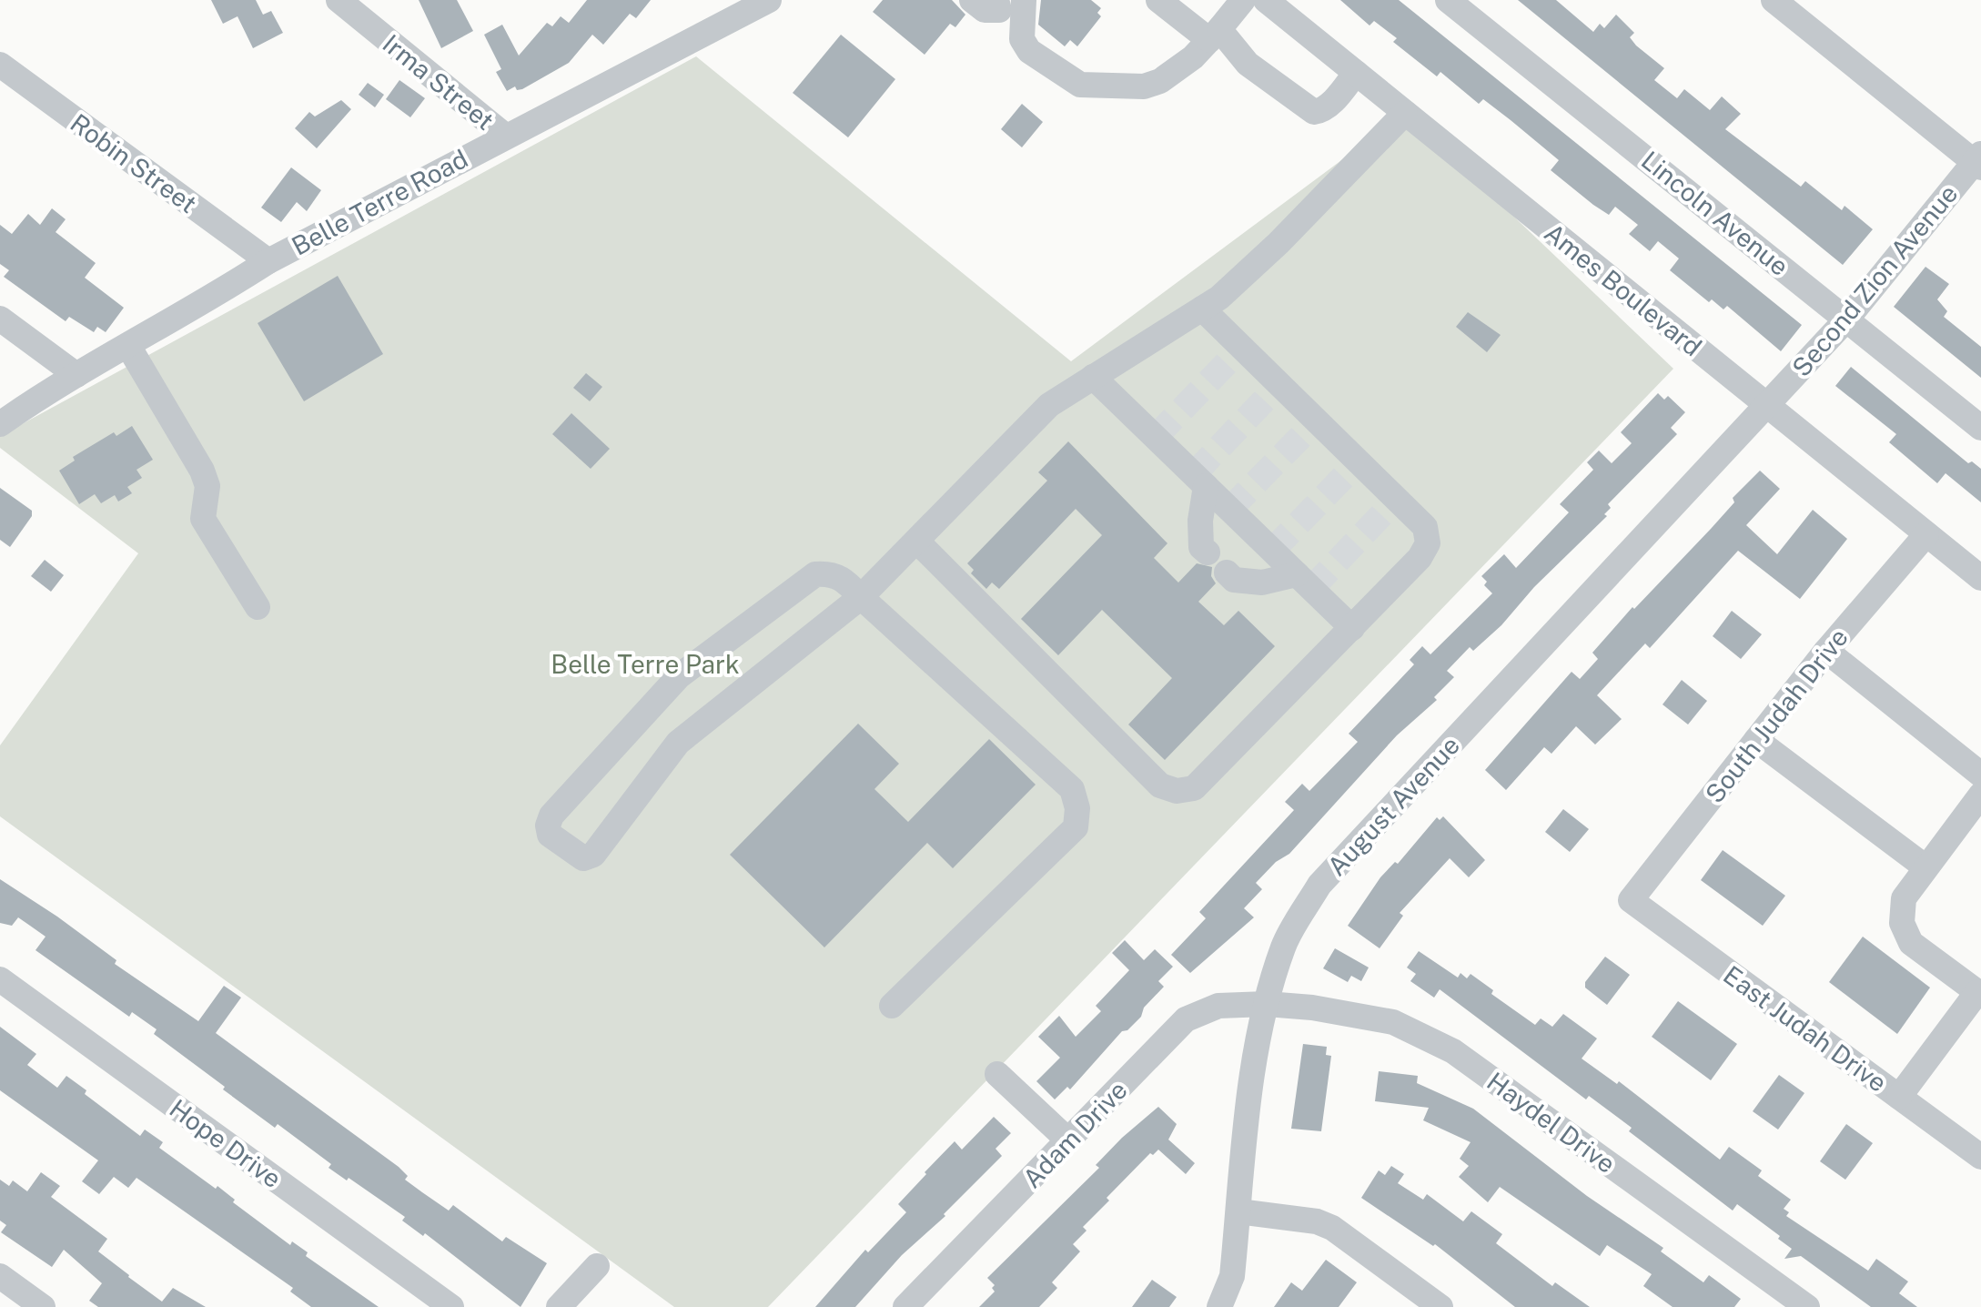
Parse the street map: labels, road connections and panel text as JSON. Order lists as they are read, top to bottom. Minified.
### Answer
{"streets":{"street":["Irma Street","Robin Street","Belle Terre Road","Lincoln Avenue","Second Zion Avenue","Ames Boulevard","South Judah Drive","August Avenue","East Judah Drive","Haydel Drive","Adam Drive","Hope Drive"]},"crossings":[["Irma Street","Belle Terre Road"],["Robin Street","Belle Terre Road"],["Lincoln Avenue","Second Zion Avenue"],["Second Zion Avenue","Ames Boulevard"],["Second Zion Avenue","August Avenue"],["Ames Boulevard","South Judah Drive"],["Ames Boulevard","August Avenue"],["South Judah Drive","East Judah Drive"],["August Avenue","Haydel Drive"],["August Avenue","Adam Drive"],["Haydel Drive","Adam Drive"]],"parks":["Belle Terre Park"]}
